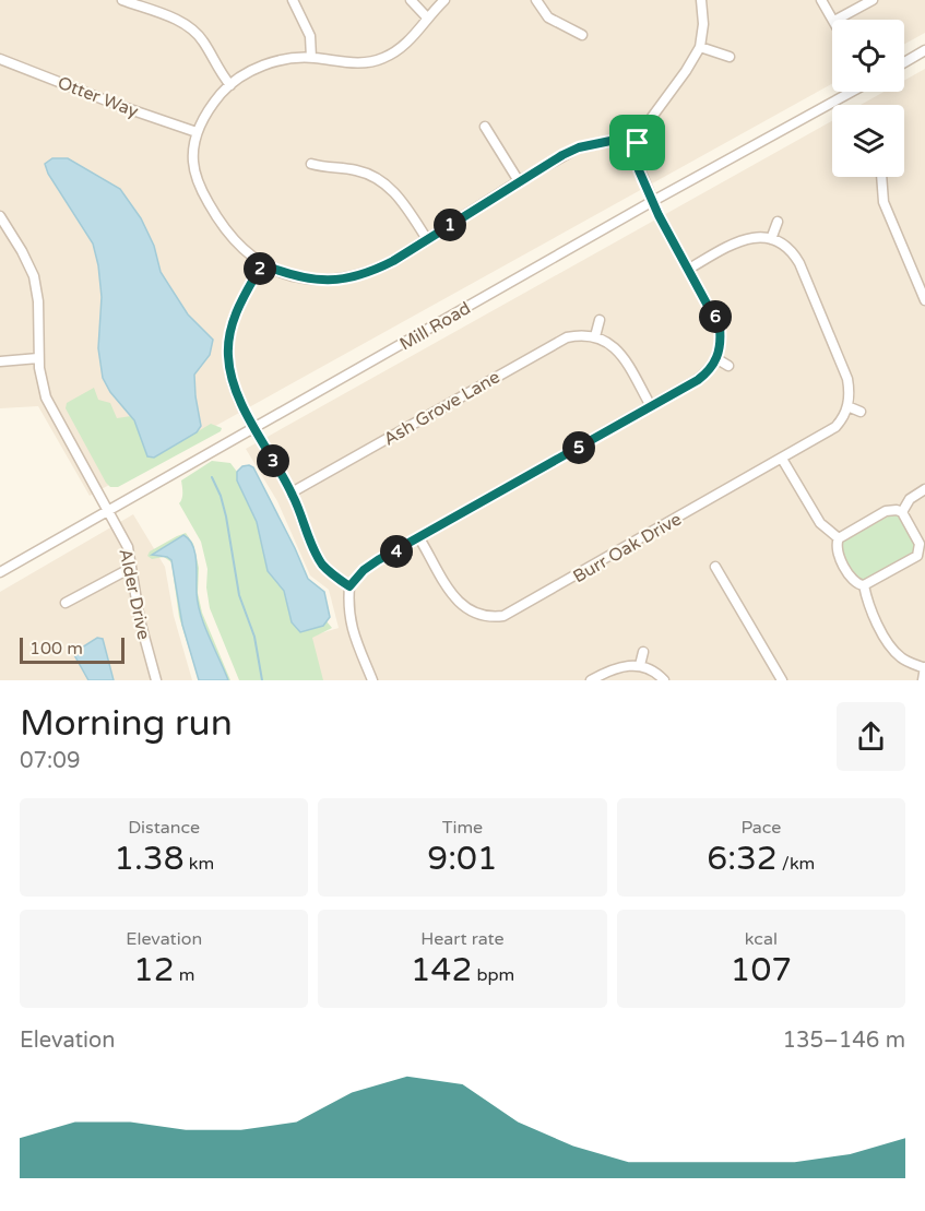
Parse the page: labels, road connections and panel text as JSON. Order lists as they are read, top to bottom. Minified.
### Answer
{"streets":{"street":["Otter Way","Mill Road","Ash Grove Lane","Burr Oak Drive","Alder Drive"]},"crossings":[["Mill Road","Alder Drive"]],"scale_bar":"100 m","page":{"pins":["1","2","6","5","3","4"],"scale":"100 m","heading":["Morning run","07:09"],"stats":[["Distance","1.38 km"],["Time","9:01"],["Pace","6:32 /km"],["Elevation","12 m"],["Heart rate","142 bpm"],["kcal","107"]],"chart":["Elevation","135–146 m"]}}
